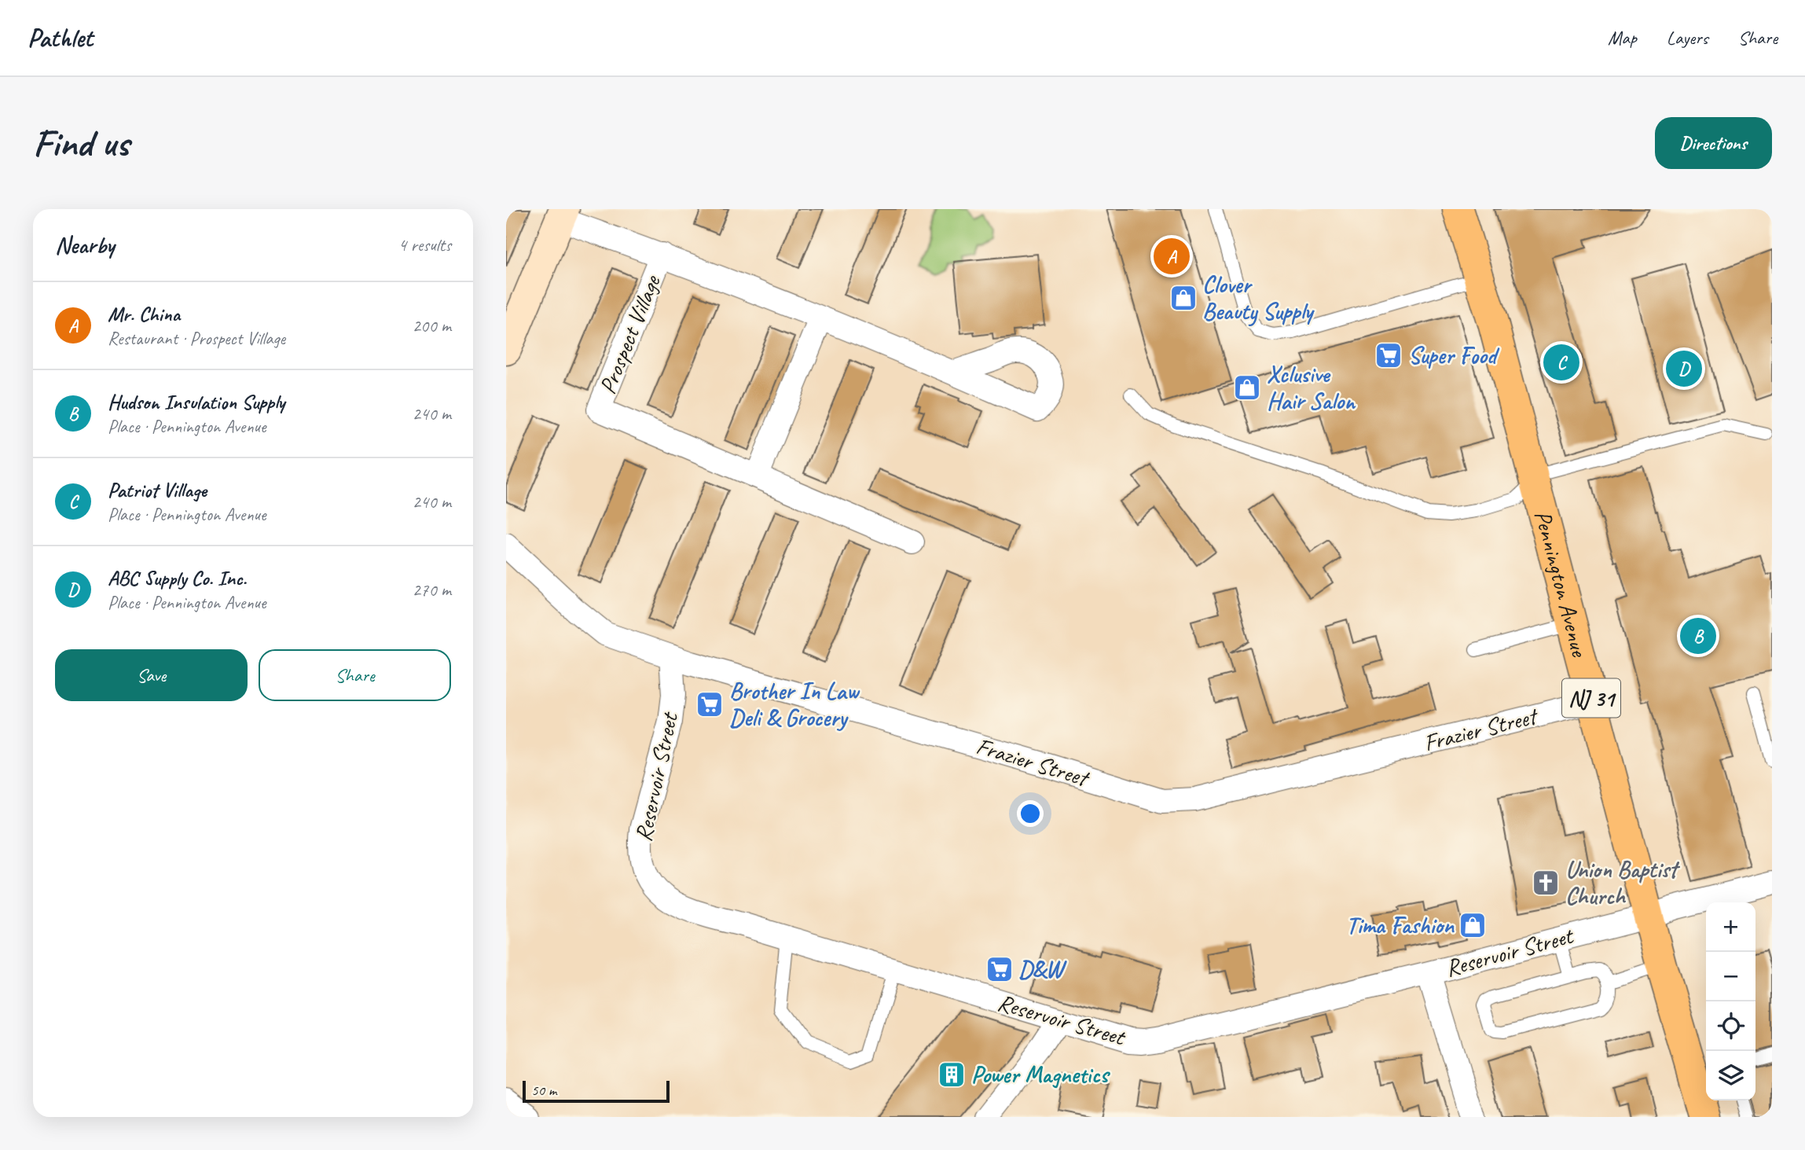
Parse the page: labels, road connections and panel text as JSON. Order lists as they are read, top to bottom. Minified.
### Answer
{"streets":{"main road":["Pennington Avenue","NJ 31"],"street":["Prospect Village","Frazier Street","Reservoir Street"]},"crossings":[["Pennington Avenue","Frazier Street"],["Pennington Avenue","Reservoir Street"],["Frazier Street","Reservoir Street"]],"places":{"shop":["Clover Beauty Supply","Xclusive Hair Salon","Tima Fashion"],"supermarket":["Super Food","Brother In Law Deli & Grocery","D&W"],"church":["Union Baptist Church"],"building":["Power Magnetics"]},"scale_bar":"50 m","page":{"header":"Pathlet","nav":["Map","Layers","Share"],"buttons":["Directions",["Save","Share"]],"title":"Find us","heading":["Nearby","4 results"],"pins":["A","C","D","B"],"list":[{"mark":"A","name":"Mr. China","note":"Restaurant · Prospect Village","value":"200 m"},{"mark":"B","name":"Hudson Insulation Supply","note":"Place · Pennington Avenue","value":"240 m"},{"mark":"C","name":"Patriot Village","note":"Place · Pennington Avenue","value":"240 m"},{"mark":"D","name":"ABC Supply Co. Inc.","note":"Place · Pennington Avenue","value":"270 m"}],"map_buttons":["+","−"],"scale":"50 m"}}
